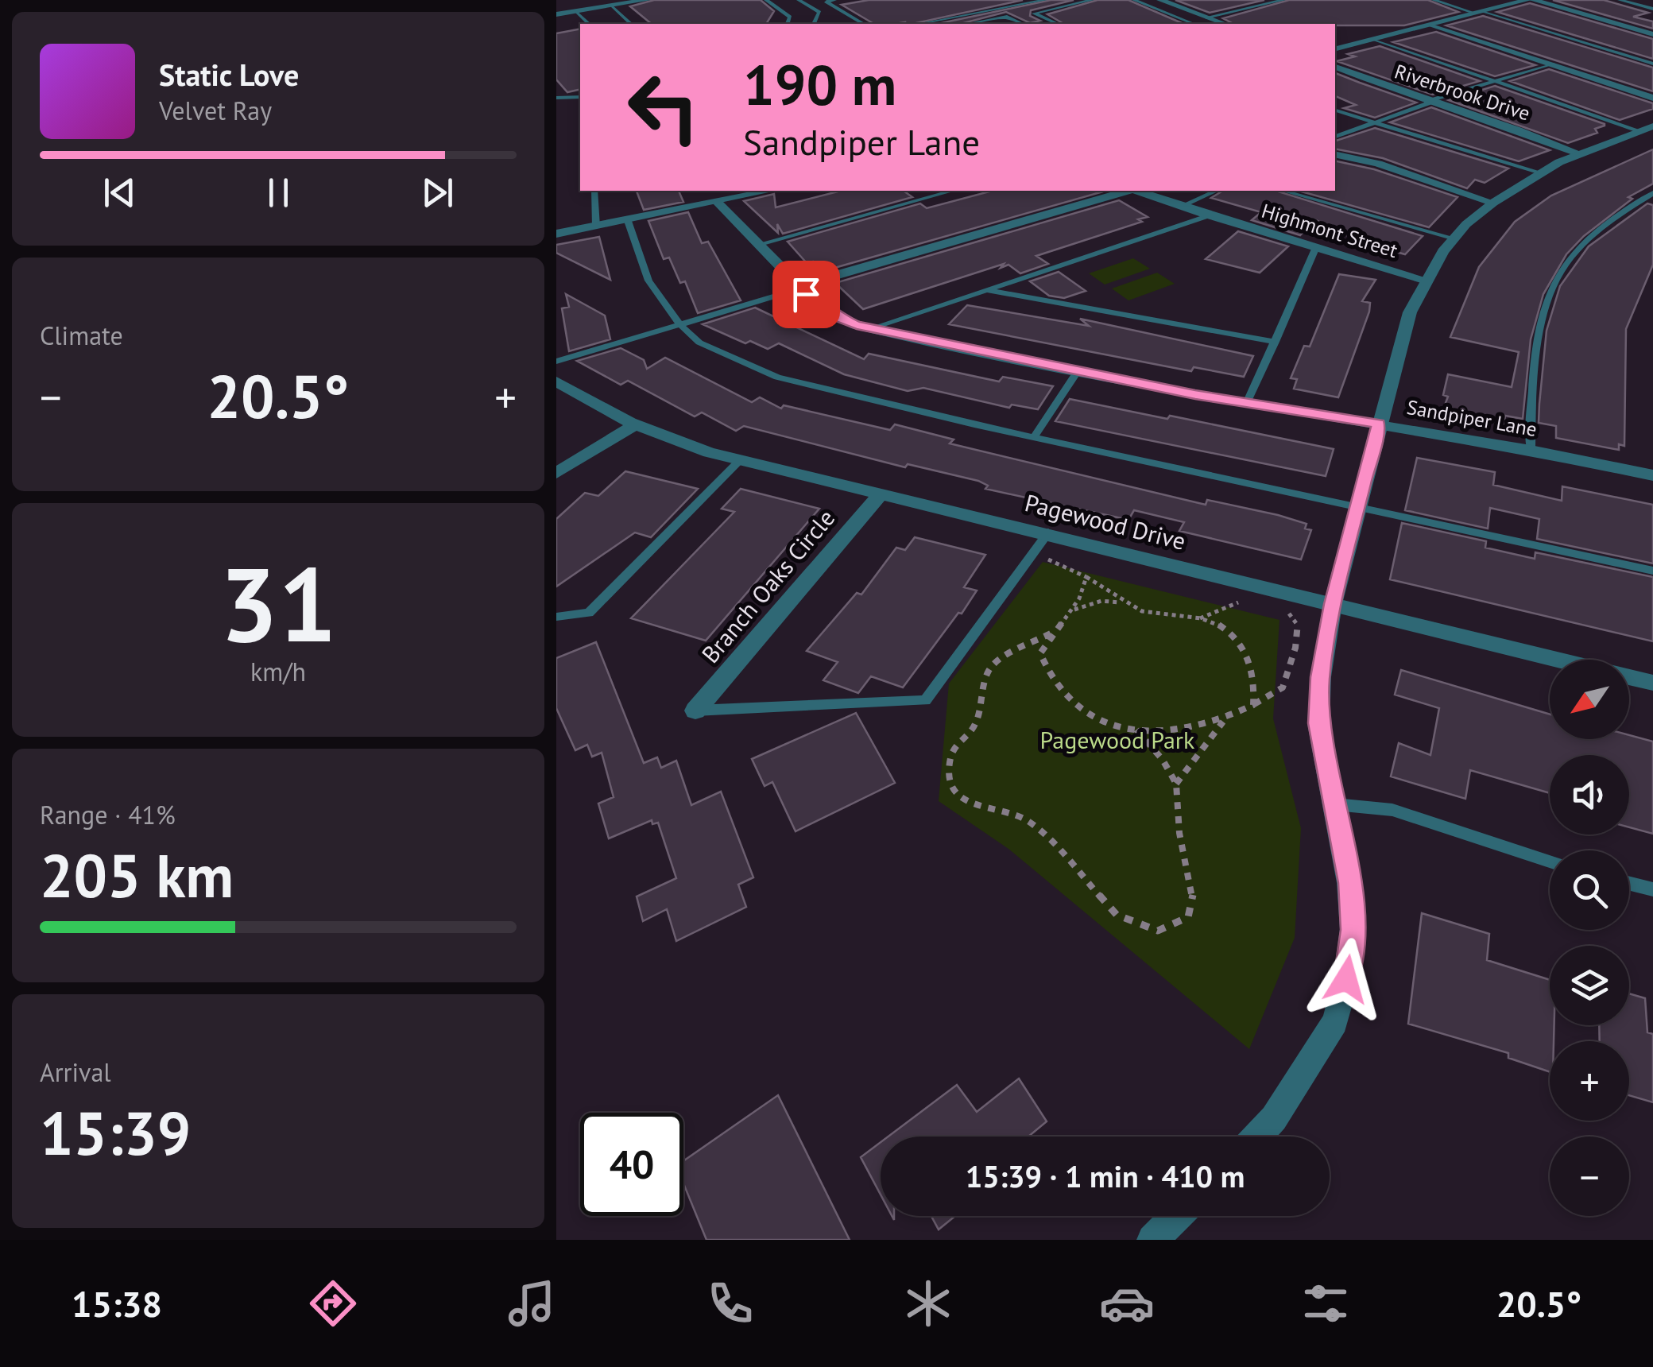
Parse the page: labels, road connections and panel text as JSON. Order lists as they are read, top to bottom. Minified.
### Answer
{"streets":{"street":["Riverbrook Drive","Highmont Street","Sandpiper Lane","Pagewood Drive","Branch Oaks Circle"]},"crossings":[["Pagewood Drive","Branch Oaks Circle"]],"parks":["Pagewood Park"],"north":"bottom left","page":{"turn":["190 m","Sandpiper Lane"],"song":["Static Love","Velvet Ray"],"tile":["Climate",["31","km/h"],["Range · 41%","205 km"],["Arrival","15:39"]],"heat":["−","20.5°","+"],"map_buttons":["+","−"],"limit":"40","trip":"15:39 · 1 min · 410 m","tabs":["15:38","20.5°"]}}
